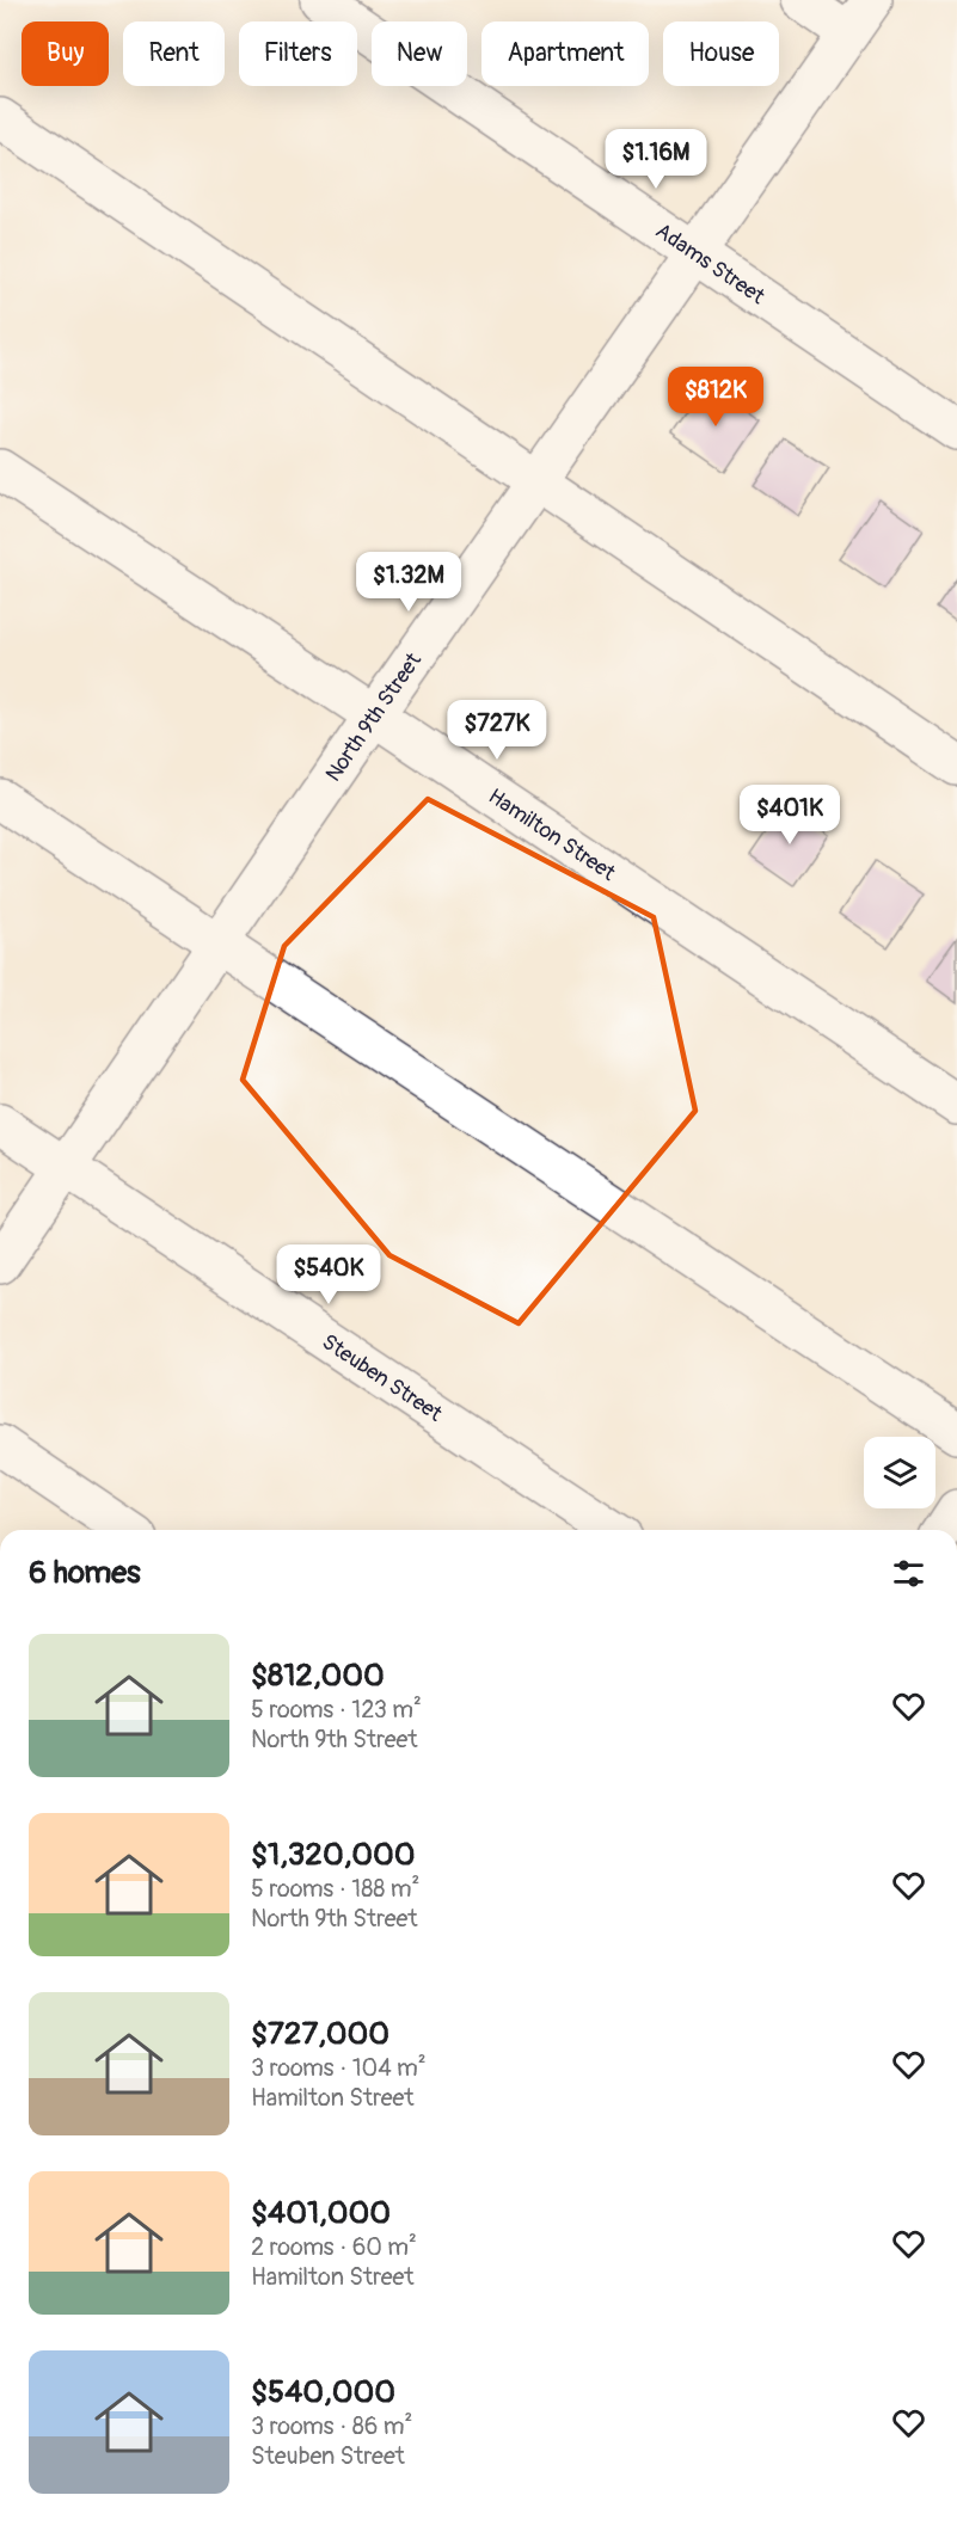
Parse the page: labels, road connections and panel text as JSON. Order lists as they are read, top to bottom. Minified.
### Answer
{"streets":{"street":["Adams Street","North 9th Street","Hamilton Street","Steuben Street"]},"crossings":[["Adams Street","North 9th Street"],["North 9th Street","Hamilton Street"],["North 9th Street","Steuben Street"]],"page":{"chip":["Buy","Rent","Filters","New","Apartment","House"],"price":["$1.16M","$812K","$1.32M","$727K","$401K","$540K"],"heading":"6 homes","list":[{"name":"$812,000","note":"5 rooms · 123 m² · North 9th Street"},{"name":"$1,320,000","note":"5 rooms · 188 m² · North 9th Street"},{"name":"$727,000","note":"3 rooms · 104 m² · Hamilton Street"},{"name":"$401,000","note":"2 rooms · 60 m² · Hamilton Street"},{"name":"$540,000","note":"3 rooms · 86 m² · Steuben Street"}]}}
